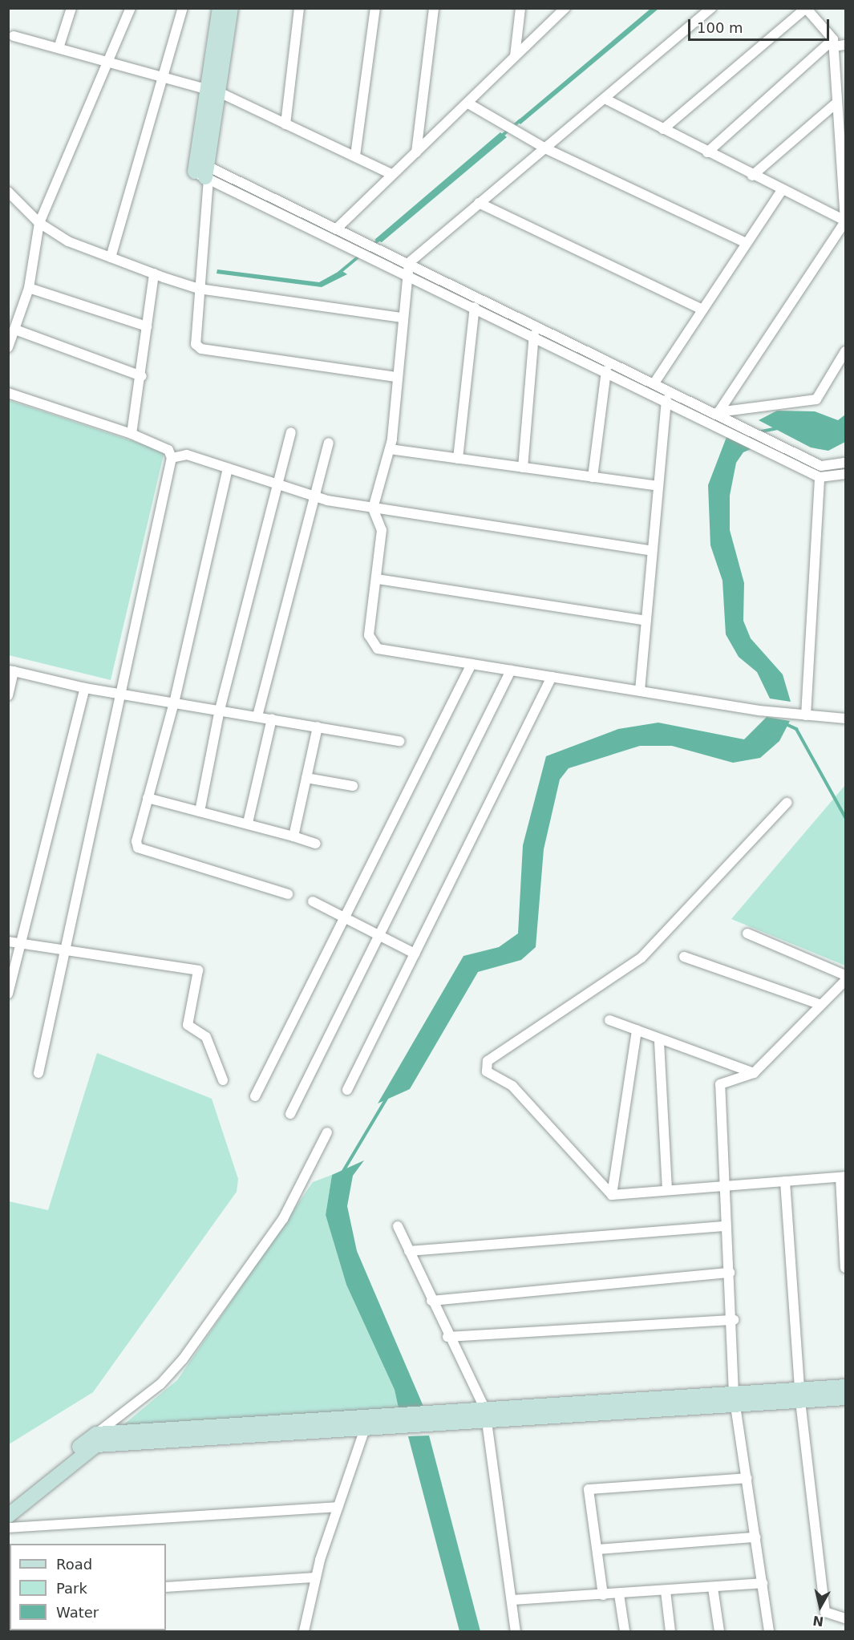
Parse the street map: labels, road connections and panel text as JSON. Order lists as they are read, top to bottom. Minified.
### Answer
{"legend":["Road","Park","Water"],"scale_bar":"100 m","north":"bottom"}
